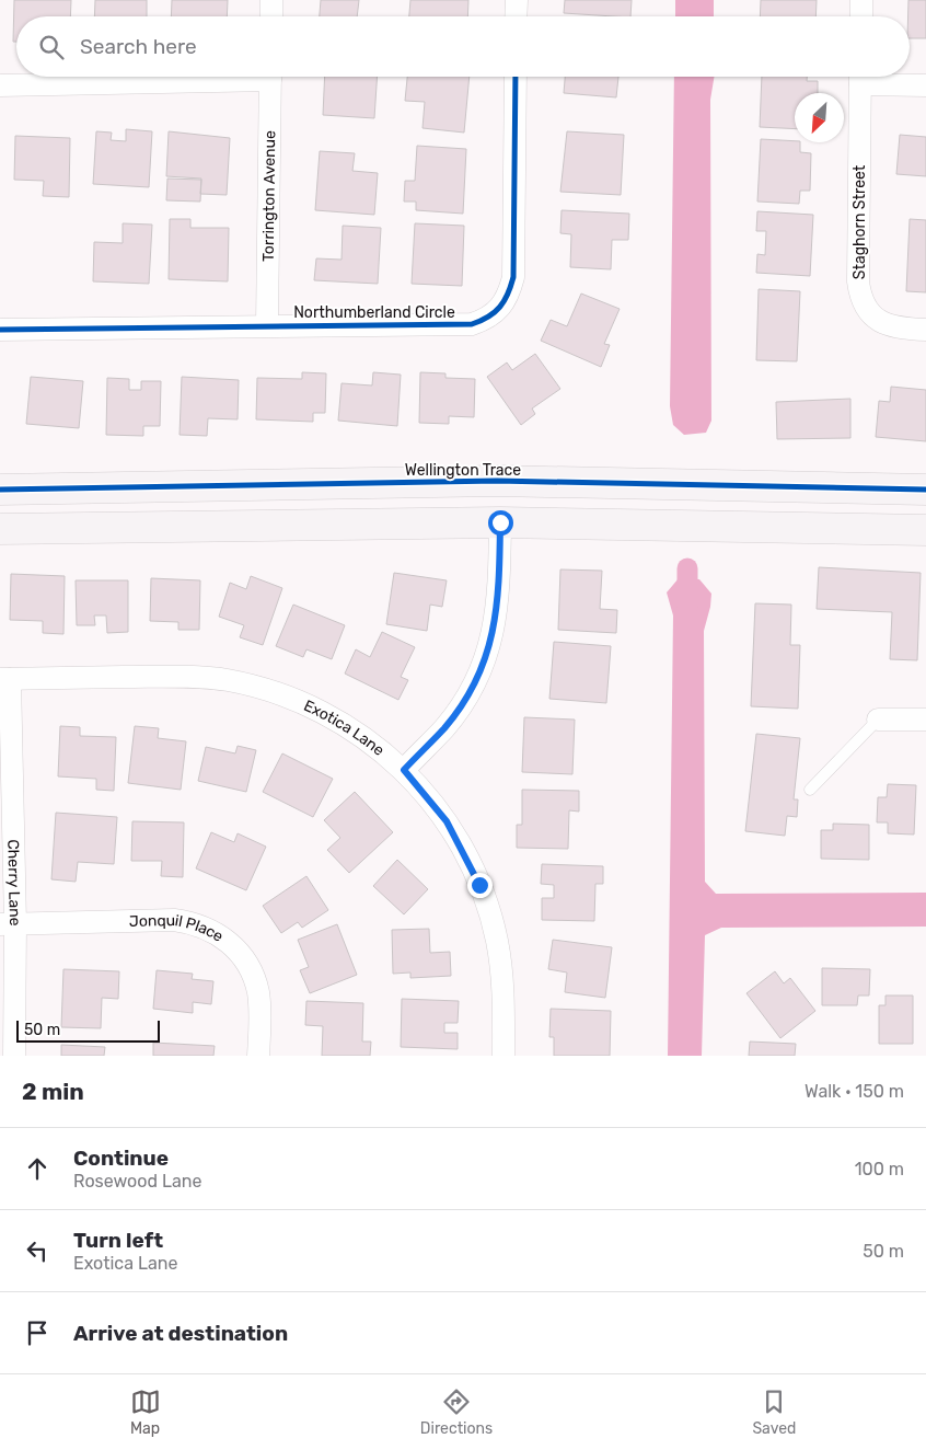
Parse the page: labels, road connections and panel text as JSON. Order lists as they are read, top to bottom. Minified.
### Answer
{"streets":{"street":["Torrington Avenue","Staghorn Street","Northumberland Circle","Wellington Trace","Exotica Lane","Cherry Lane","Jonquil Place"]},"crossings":[["Torrington Avenue","Northumberland Circle"],["Exotica Lane","Cherry Lane"],["Cherry Lane","Jonquil Place"]],"scale_bar":"50 m","north":"bottom left","page":{"search":"Search here","scale":"50 m","heading":["2 min","Walk · 150 m"],"list":[["Continue","Rosewood Lane","100 m"],["Turn left","Exotica Lane","50 m"],"Arrive at destination"],"nav":["Map","Directions","Saved"]}}
